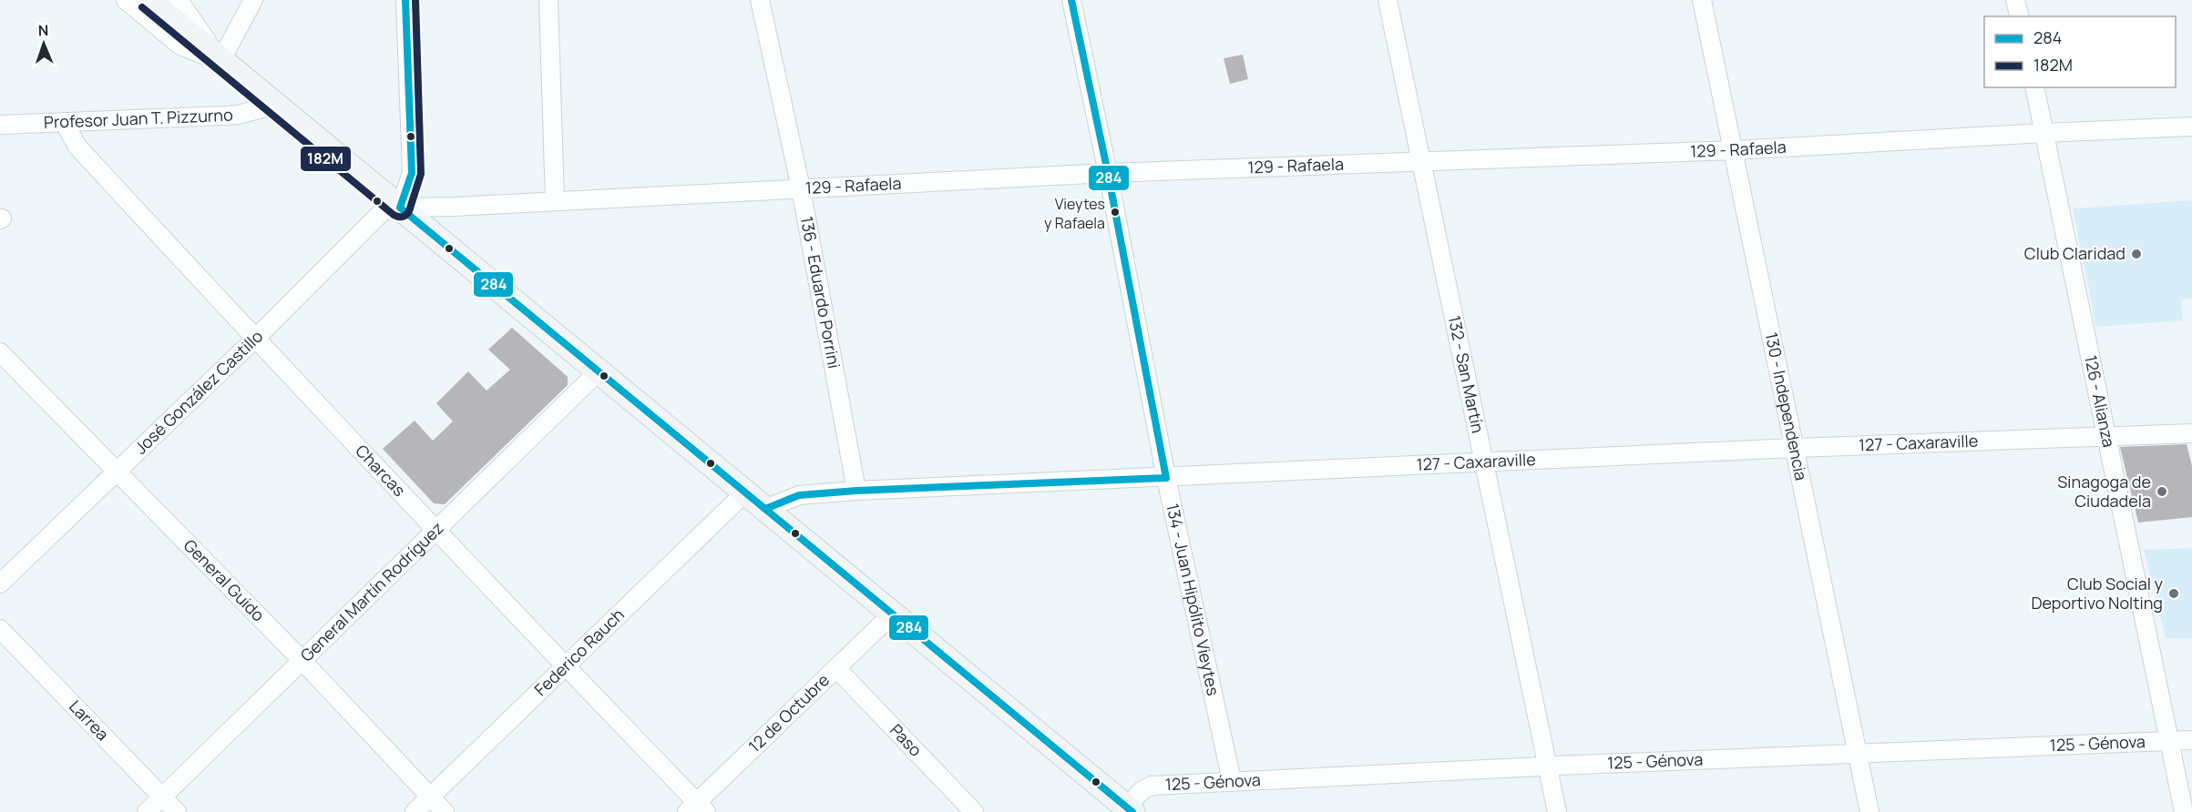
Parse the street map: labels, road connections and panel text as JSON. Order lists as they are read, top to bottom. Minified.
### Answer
{"streets":{"street":["Profesor Juan T. Pizzurno","129 - Rafaela","136 - Eduardo Porrini","132 - San Martín","José González Castillo","126 - Alianza","130 - Independencia","127 - Caxaraville","Charcas","General Guido","General Martín Rodríguez","134 - Juan Hipólito Vieytes","Federico Rauch","12 de Octubre","Larrea","Paso","125 - Génova"]},"crossings":[["Profesor Juan T. Pizzurno","Charcas"],["129 - Rafaela","136 - Eduardo Porrini"],["129 - Rafaela","132 - San Martín"],["129 - Rafaela","José González Castillo"],["129 - Rafaela","126 - Alianza"],["129 - Rafaela","130 - Independencia"],["129 - Rafaela","134 - Juan Hipólito Vieytes"],["136 - Eduardo Porrini","127 - Caxaraville"],["132 - San Martín","127 - Caxaraville"],["132 - San Martín","125 - Génova"],["José González Castillo","Charcas"],["José González Castillo","General Guido"],["126 - Alianza","127 - Caxaraville"],["126 - Alianza","125 - Génova"],["130 - Independencia","127 - Caxaraville"],["130 - Independencia","125 - Génova"],["127 - Caxaraville","134 - Juan Hipólito Vieytes"],["Charcas","General Martín Rodríguez"],["Charcas","Federico Rauch"],["Charcas","12 de Octubre"],["General Guido","General Martín Rodríguez"],["General Guido","Federico Rauch"],["General Martín Rodríguez","Larrea"],["134 - Juan Hipólito Vieytes","125 - Génova"],["12 de Octubre","Paso"]],"places":["Vieytes y Rafaela","Club Claridad","Sinagoga de Ciudadela","Club Social y Deportivo Nolting"],"lines":["transit line 284","transit line 182M"],"legend":["284","182M"],"north":"top"}
